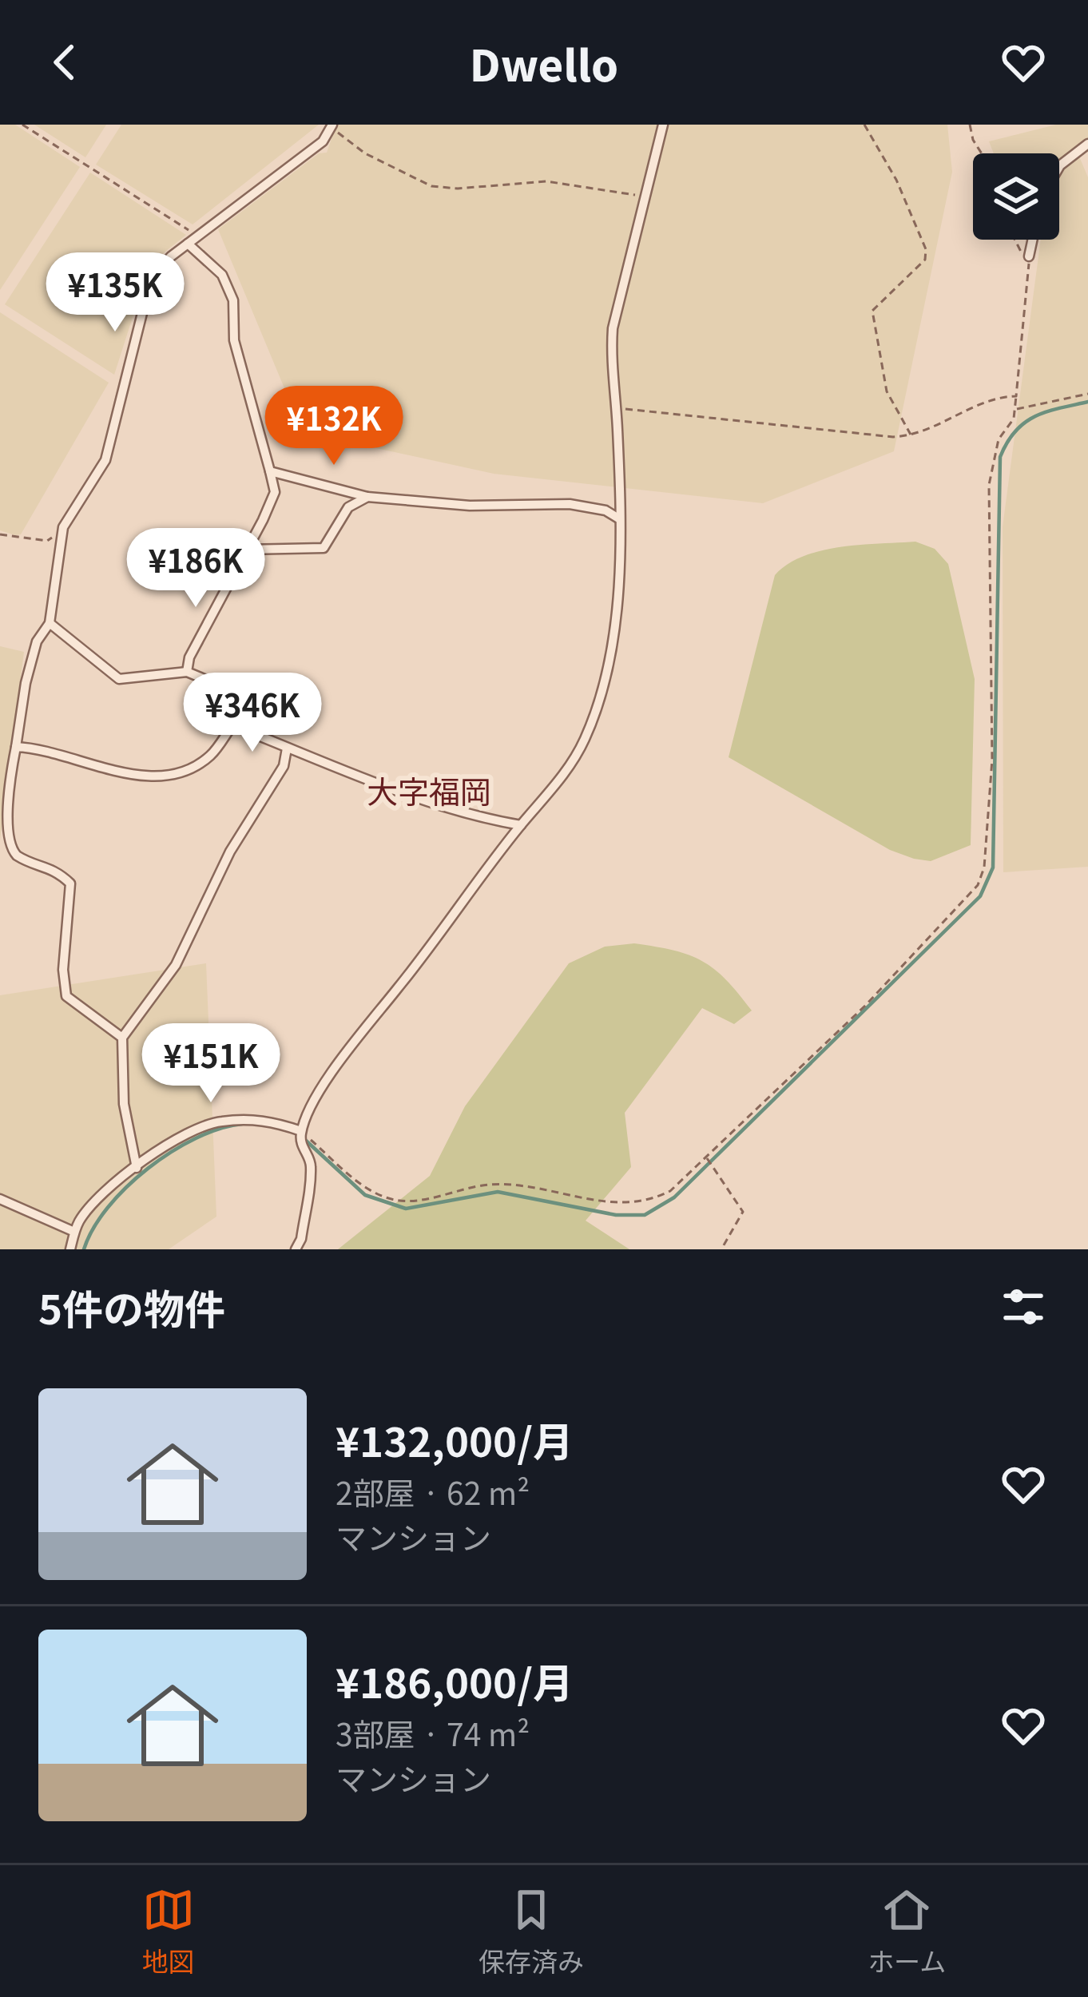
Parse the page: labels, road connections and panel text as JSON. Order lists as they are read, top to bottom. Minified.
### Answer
{"districts":["大字福岡"],"page":{"header":"Dwello","price":["¥135K","¥132K","¥186K","¥346K","¥151K"],"heading":"5件の物件","list":[{"name":"¥132,000/月","note":"2部屋 · 62 m² · マンション"},{"name":"¥186,000/月","note":"3部屋 · 74 m² · マンション"}],"tabs":["地図","保存済み","ホーム"]}}
